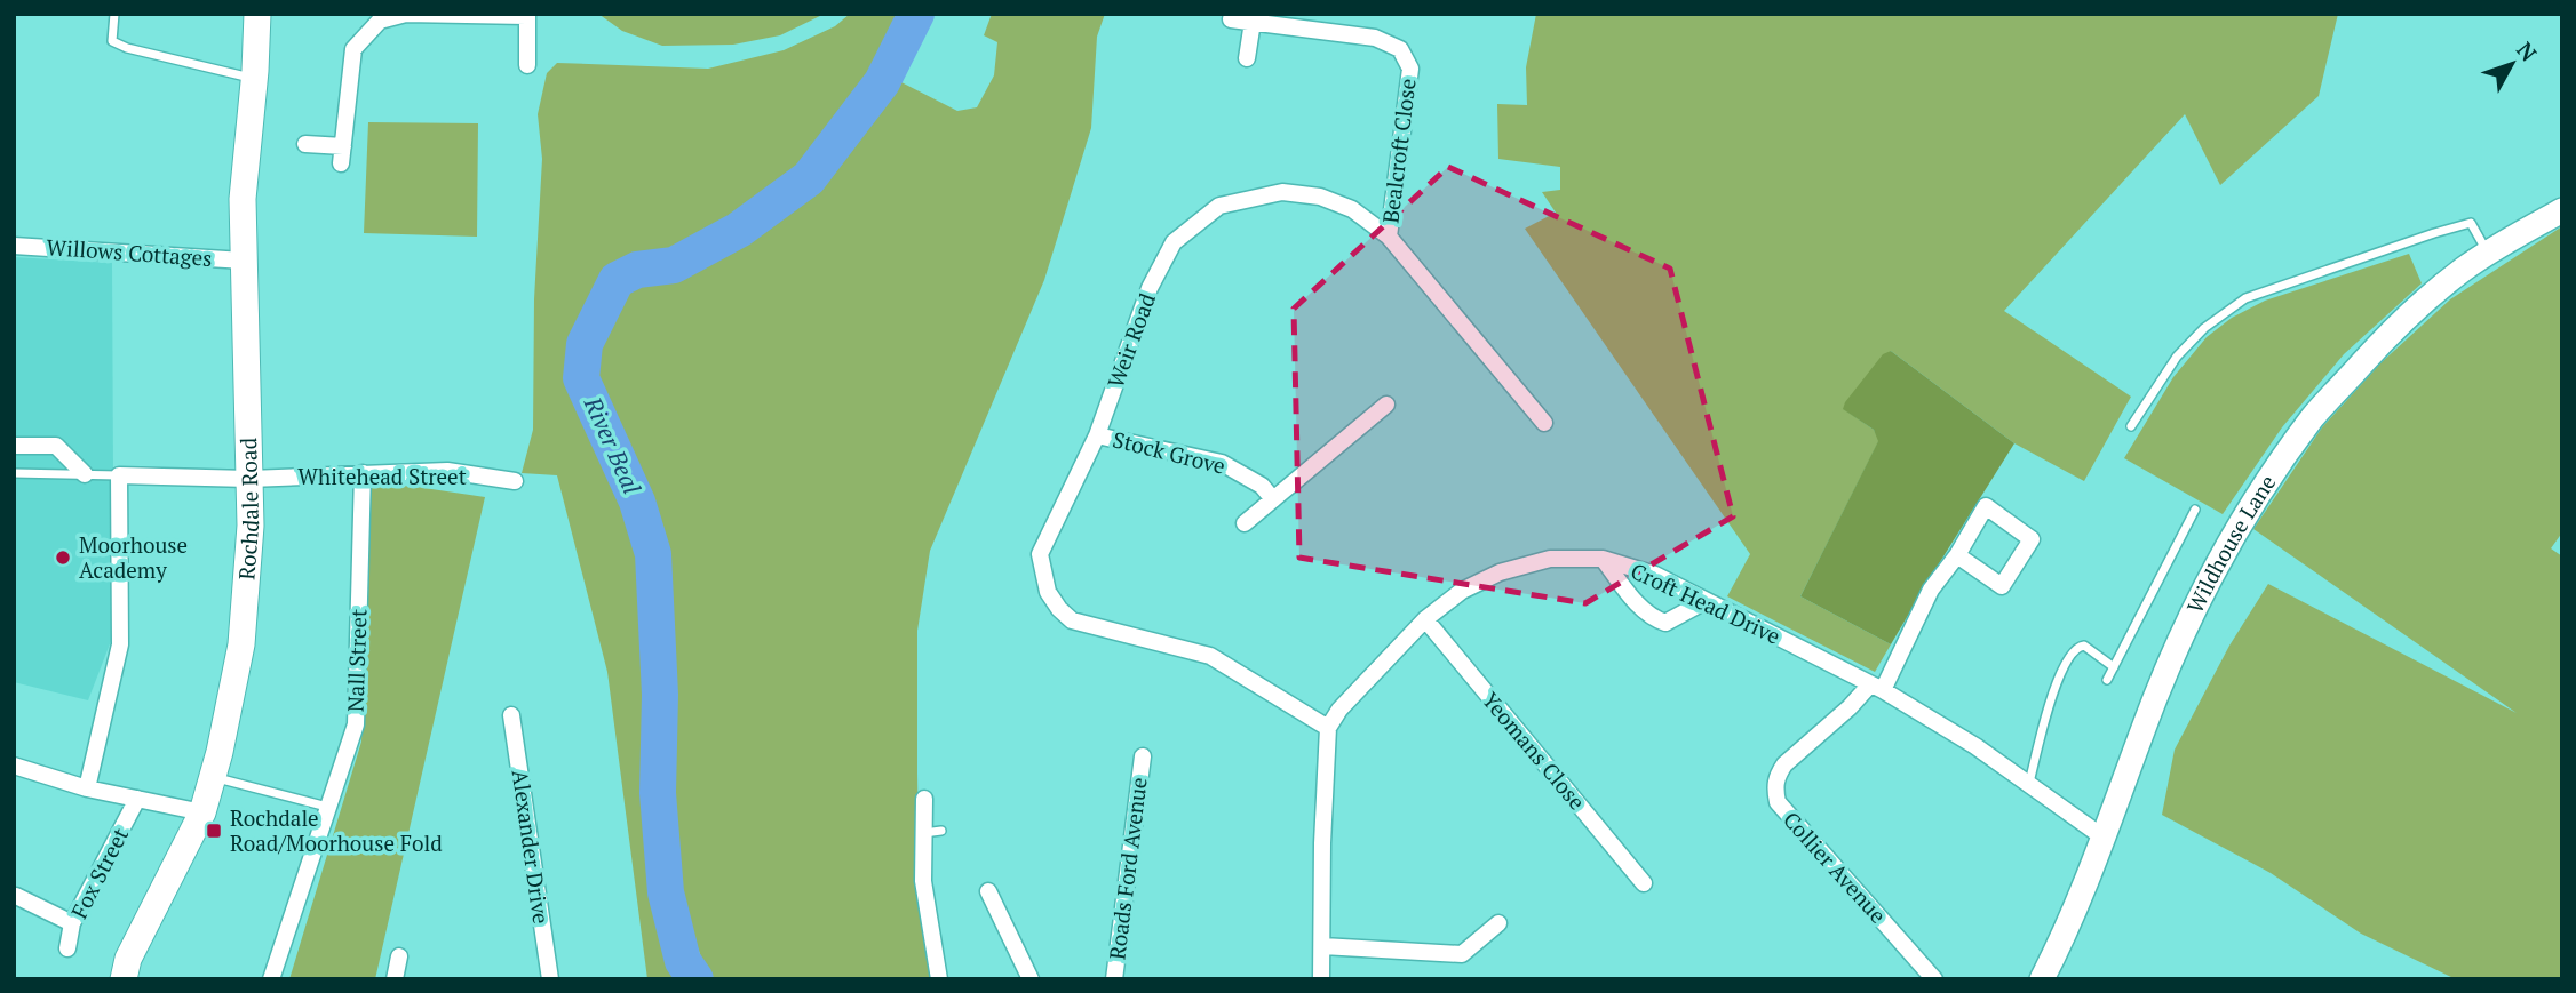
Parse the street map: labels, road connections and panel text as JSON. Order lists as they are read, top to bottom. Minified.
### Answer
{"streets":{"main road":["Rochdale Road","Wildhouse Lane"],"street":["Bealcroft Close","Willows Cottages","Weir Road","Stock Grove","Whitehead Street","Croft Head Drive","Nall Street","Yeomans Close","Alexander Drive","Collier Avenue","Roads Ford Avenue","Fox Street"]},"crossings":[["Bealcroft Close","Weir Road"],["Willows Cottages","Rochdale Road"],["Weir Road","Stock Grove"],["Weir Road","Croft Head Drive"],["Whitehead Street","Rochdale Road"],["Whitehead Street","Nall Street"],["Wildhouse Lane","Croft Head Drive"],["Croft Head Drive","Yeomans Close"],["Croft Head Drive","Collier Avenue"]],"water":["River Beal"],"places":{"other":["Moorhouse Academy"],"transit":["Rochdale Road/Moorhouse Fold"]},"north":"top right"}
